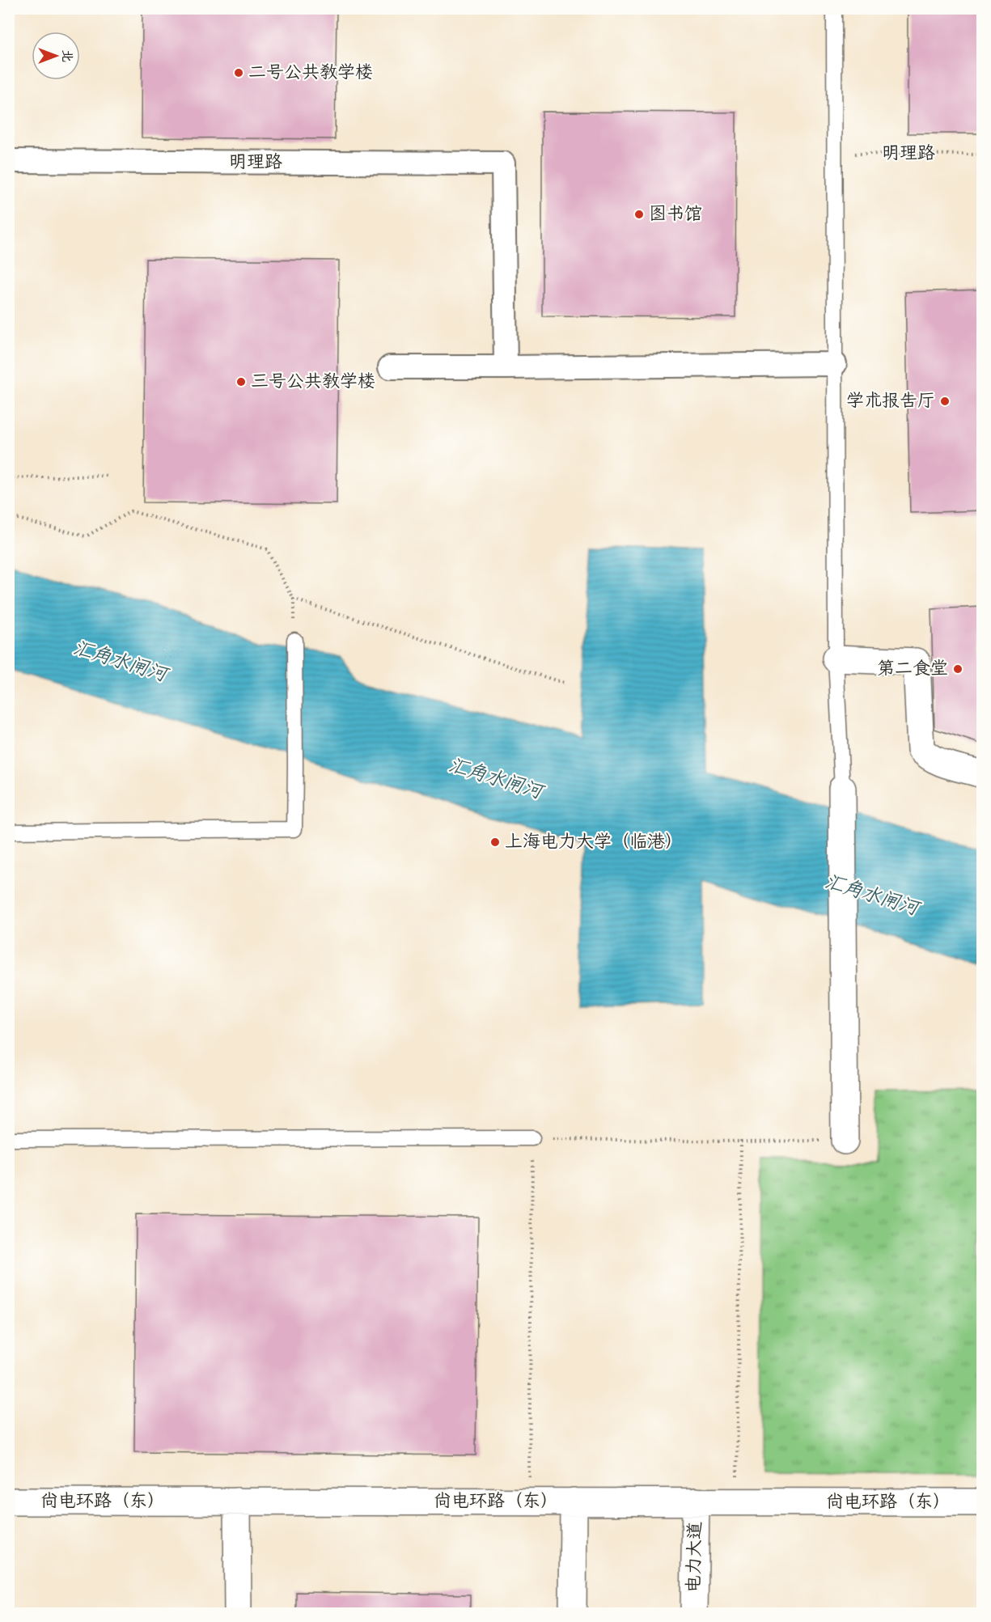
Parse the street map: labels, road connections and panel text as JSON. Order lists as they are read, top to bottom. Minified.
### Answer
{"streets":{"street":["明理路","尚电环路（东）","电力大道"]},"crossings":[["尚电环路（东）","电力大道"]],"water":["汇角水闸河"],"places":["二号公共教学楼","图书馆","三号公共教学楼","学术报告厅","第二食堂","上海电力大学（临港）"],"north":"right"}
